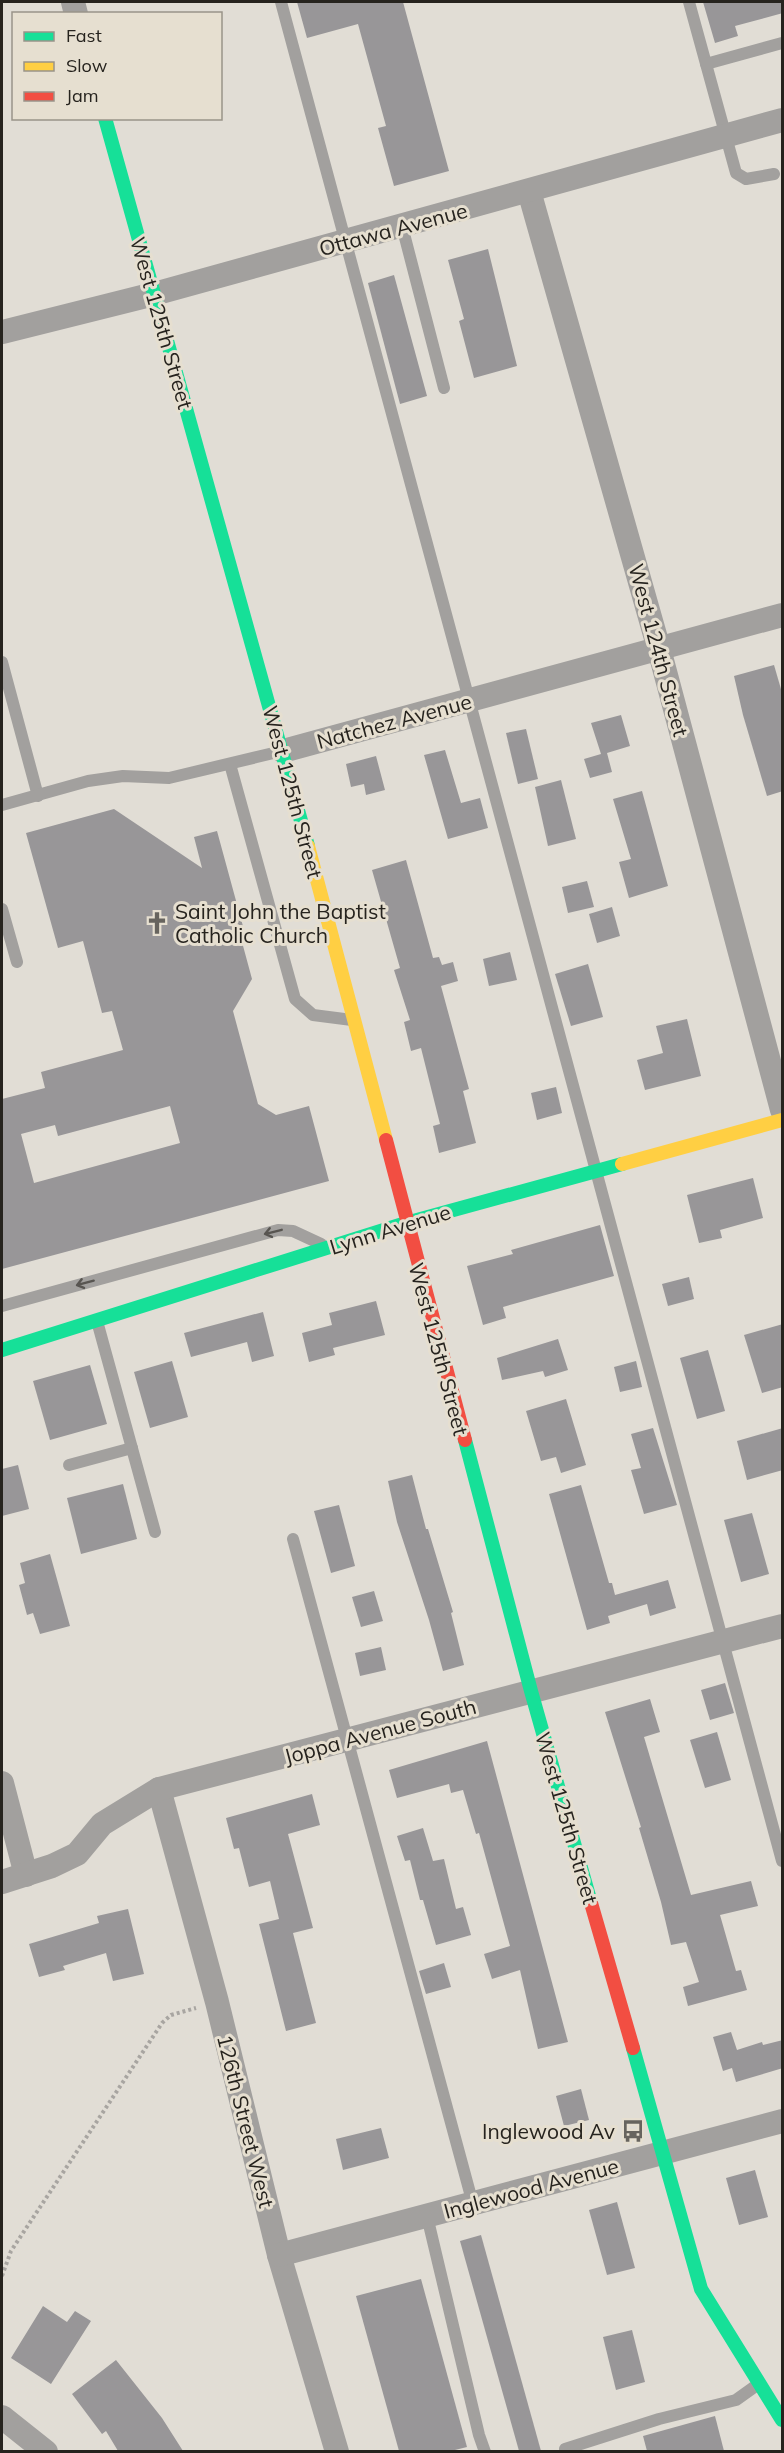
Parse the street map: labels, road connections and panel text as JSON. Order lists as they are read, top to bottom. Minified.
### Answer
{"streets":{"street":["Ottawa Avenue","West 125th Street","West 124th Street","Natchez Avenue","Lynn Avenue","Joppa Avenue South","126th Street West","Inglewood Avenue"]},"crossings":[["Ottawa Avenue","West 125th Street"],["Ottawa Avenue","West 124th Street"],["West 125th Street","Natchez Avenue"],["West 125th Street","Lynn Avenue"],["West 125th Street","Joppa Avenue South"],["West 125th Street","Inglewood Avenue"],["West 124th Street","Natchez Avenue"],["Joppa Avenue South","126th Street West"],["126th Street West","Inglewood Avenue"]],"places":{"church":["Saint John the Baptist Catholic Church"],"bus stop":["Inglewood Av"]},"legend":["Fast","Slow","Jam"]}
